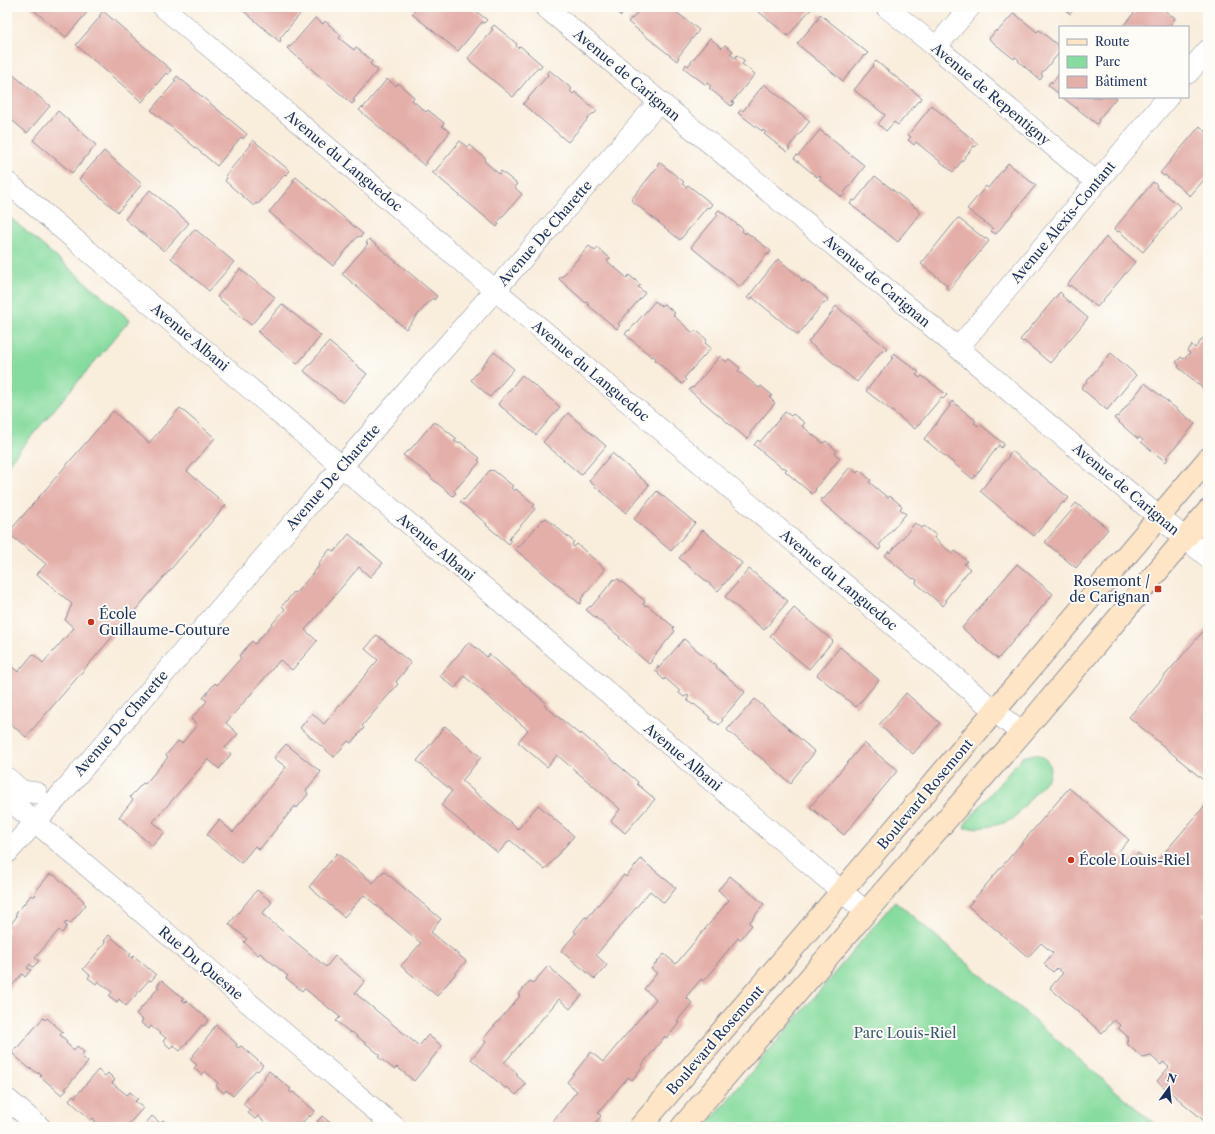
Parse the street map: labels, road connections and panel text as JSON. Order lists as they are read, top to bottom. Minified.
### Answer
{"streets":{"main road":["Boulevard Rosemont"],"street":["Avenue de Carignan","Avenue de Repentigny","Avenue du Languedoc","Avenue Alexis-Contant","Avenue De Charette","Avenue Albani","Rue Du Quesne"]},"crossings":[["Avenue de Carignan","Avenue Alexis-Contant"],["Avenue de Carignan","Avenue De Charette"],["Avenue de Carignan","Boulevard Rosemont"],["Avenue de Repentigny","Avenue Alexis-Contant"],["Avenue du Languedoc","Avenue De Charette"],["Avenue du Languedoc","Boulevard Rosemont"],["Avenue De Charette","Avenue Albani"],["Avenue De Charette","Rue Du Quesne"],["Avenue Albani","Boulevard Rosemont"]],"parks":["Parc Louis-Riel"],"places":{"transit":["Rosemont / de Carignan"],"other":["École Guillaume-Couture","École Louis-Riel"]},"legend":["Route","Parc","Bâtiment"],"north":"top"}
